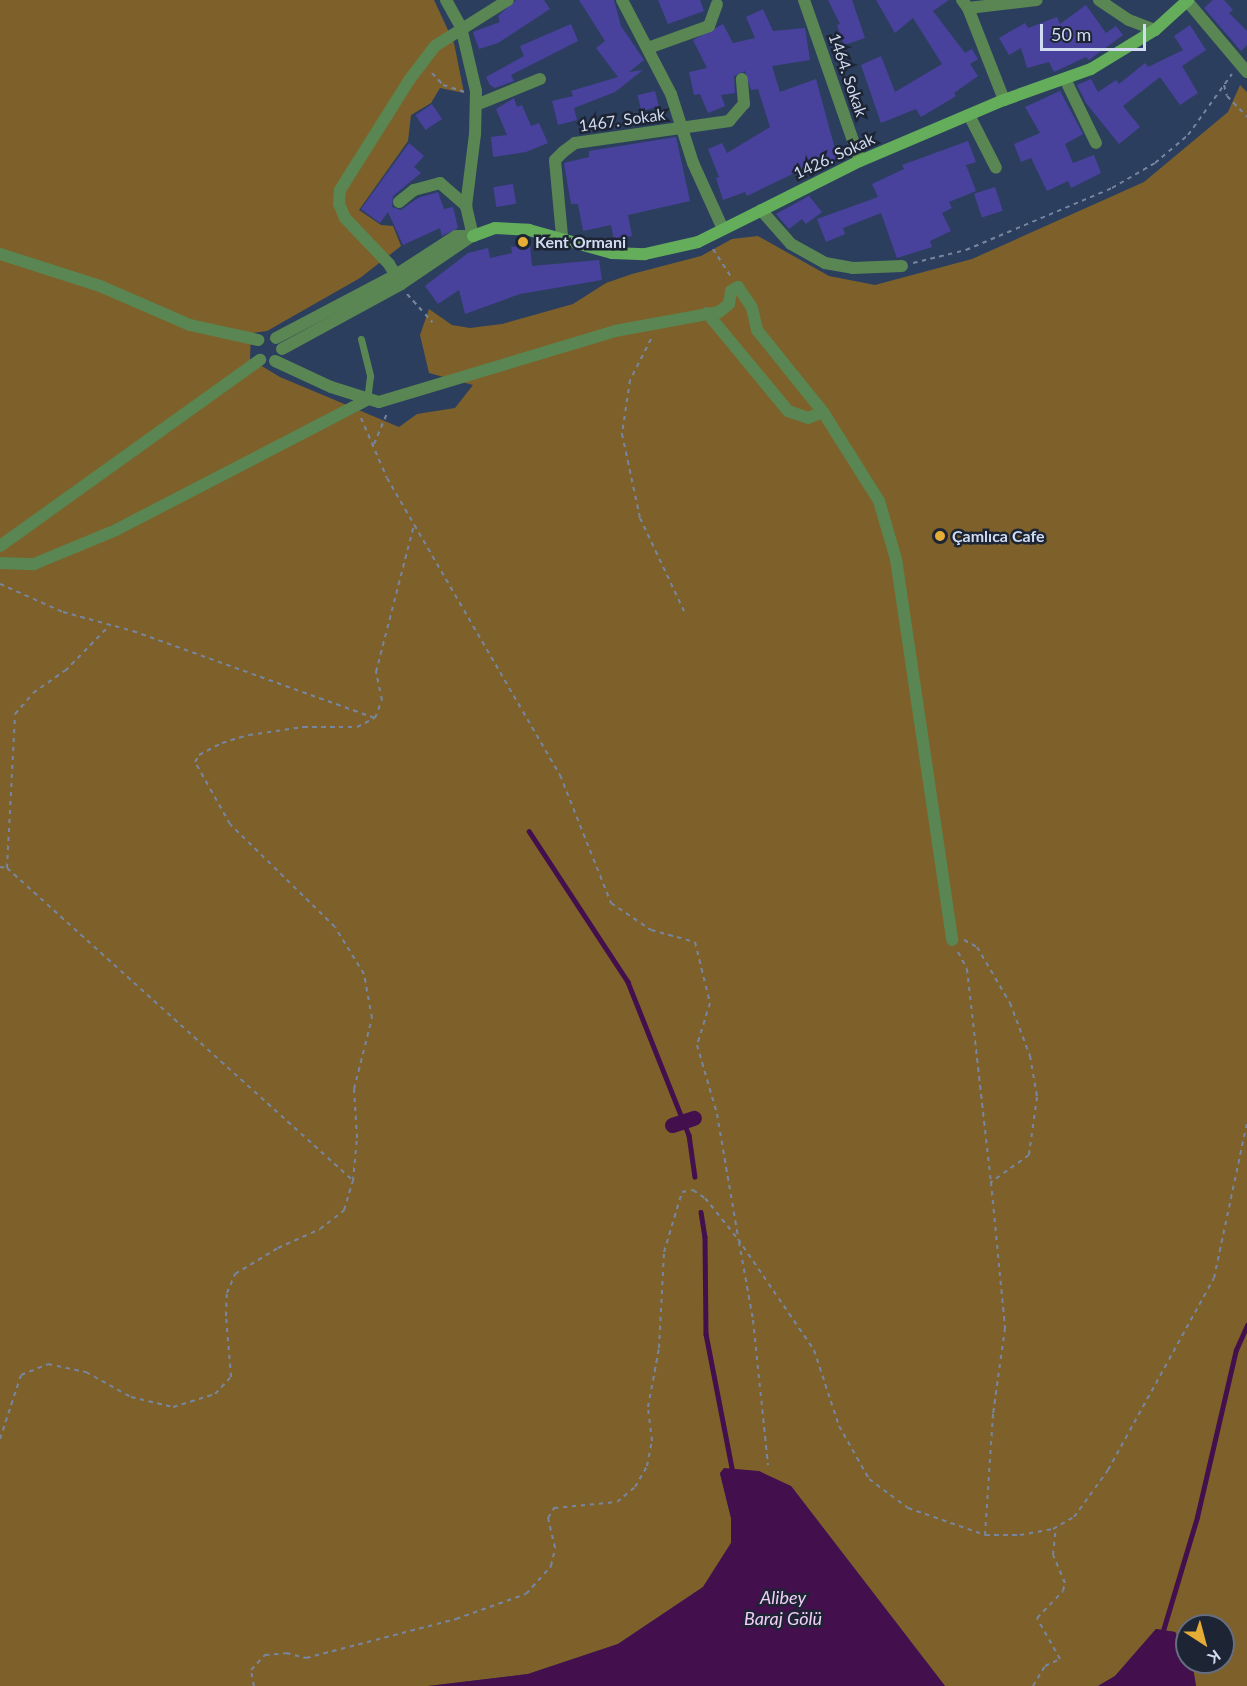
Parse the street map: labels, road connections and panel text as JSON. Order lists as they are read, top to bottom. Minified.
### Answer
{"streets":{"main road":["1426. Sokak"],"street":["1464. Sokak","1467. Sokak"]},"crossings":[["1464. Sokak","1426. Sokak"],["1467. Sokak","1426. Sokak"]],"water":["Alibey Baraj Gölü"],"places":["Kent Ormani","Çamlıca Cafe"],"scale_bar":"50 m","north":"bottom right"}
